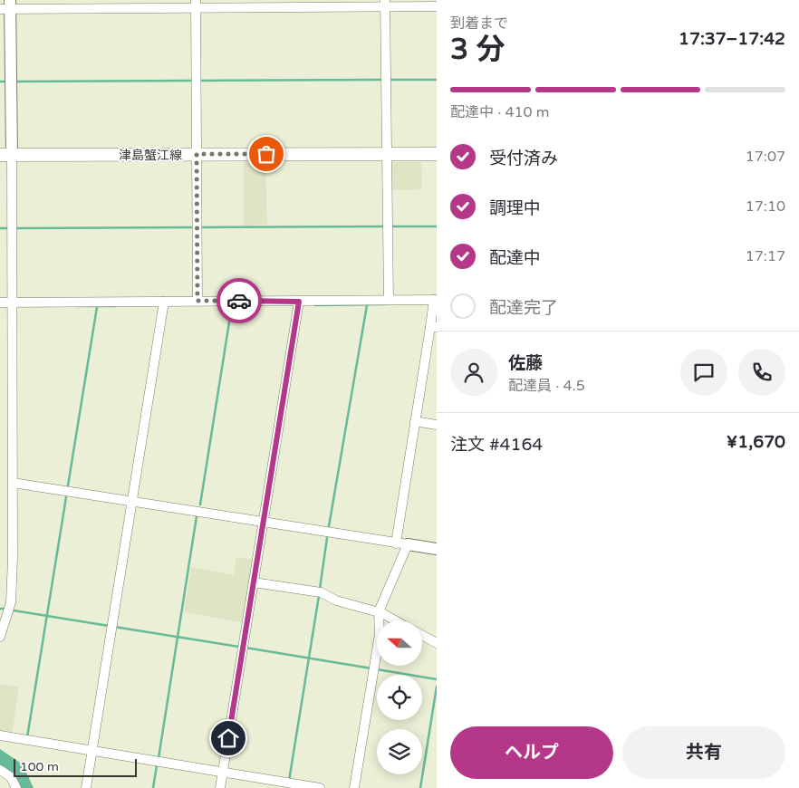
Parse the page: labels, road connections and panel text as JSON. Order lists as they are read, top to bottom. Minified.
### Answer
{"streets":{"main road":["津島蟹江線"]},"scale_bar":"100 m","north":"left","page":{"heading":["3 分","到着まで","17:37–17:42"],"panel":["佐藤","配達員 · 4.5","注文 #4164","¥1,670"],"bar":"配達中 · 410 m","list":[["受付済み","17:07"],["調理中","17:10"],["配達中","17:17"],"配達完了"],"buttons":["ヘルプ","共有"],"scale":"100 m"}}
